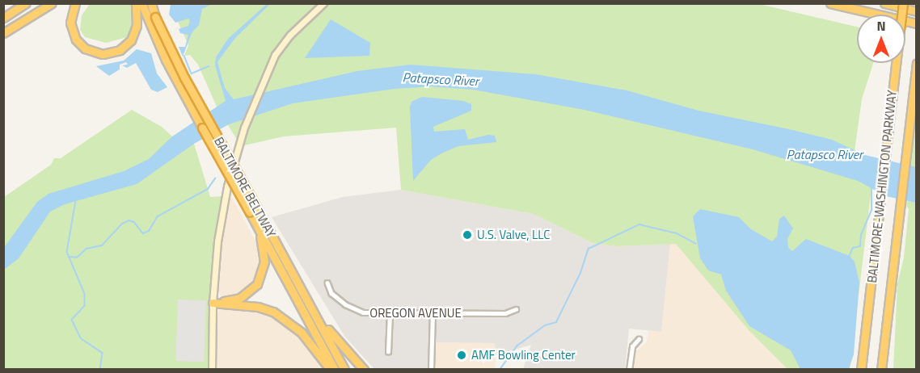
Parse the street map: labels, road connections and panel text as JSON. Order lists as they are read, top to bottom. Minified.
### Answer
{"streets":{"highway":["BALTIMORE-WASHINGTON PARKWAY","BALTIMORE BELTWAY"],"street":["OREGON AVENUE"]},"water":["Patapsco River"],"places":["U.S. Valve, LLC","AMF Bowling Center"],"north":"top"}
